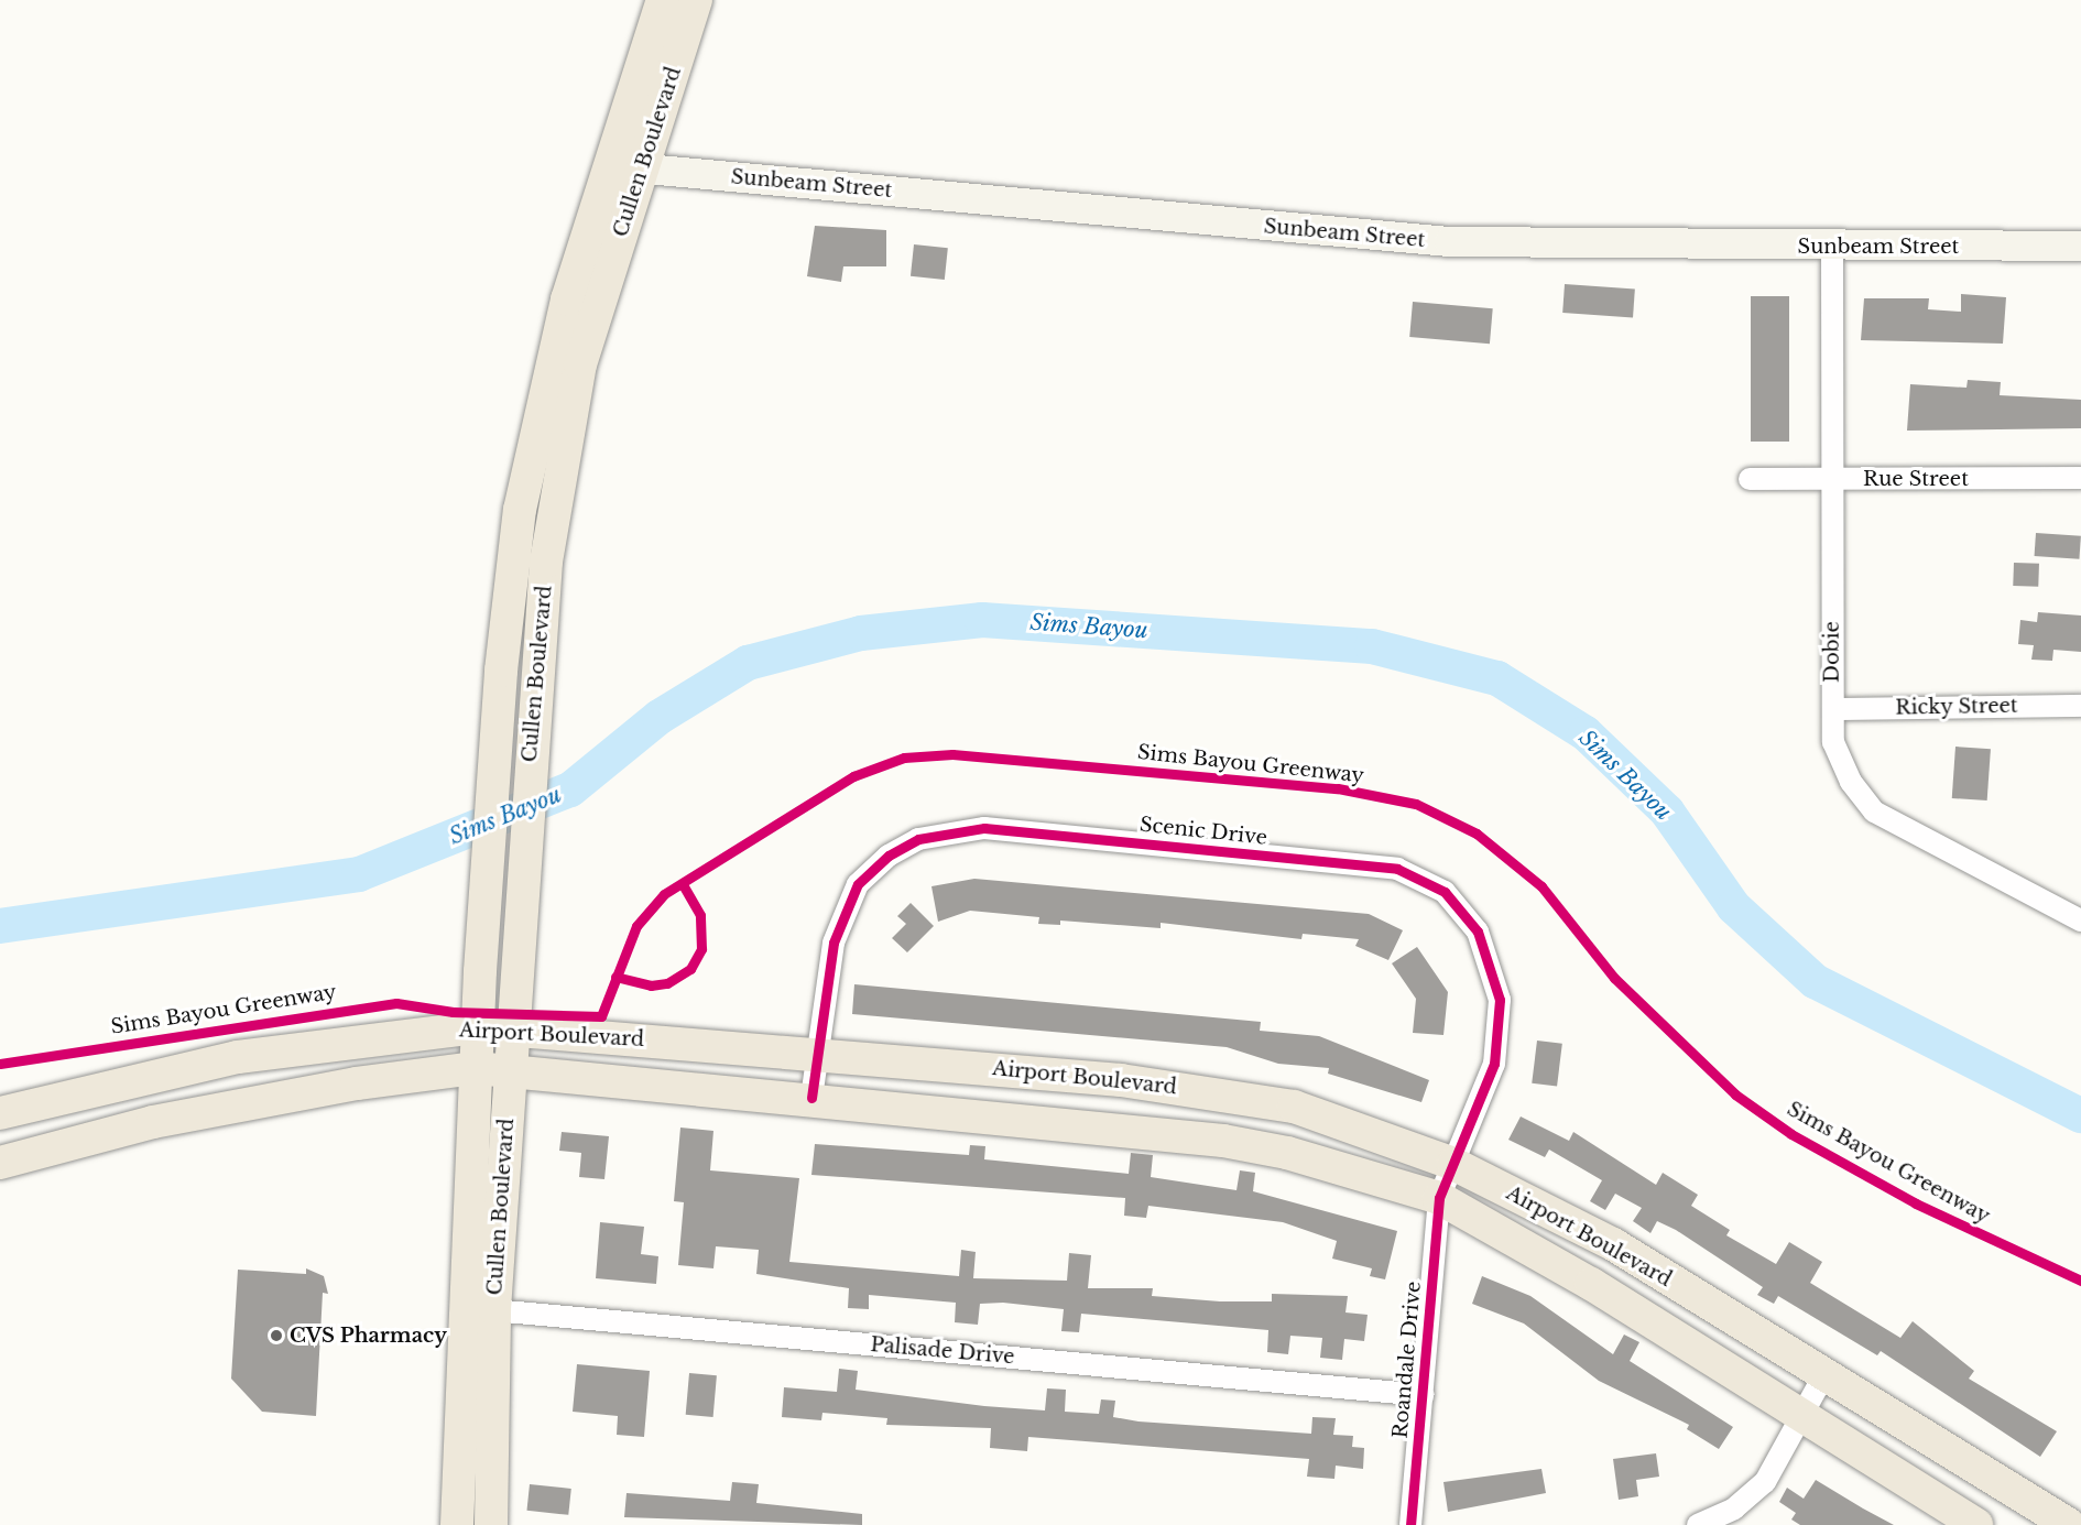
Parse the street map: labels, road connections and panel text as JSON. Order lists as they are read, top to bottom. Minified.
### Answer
{"streets":{"main road":["Cullen Boulevard","Airport Boulevard"],"street":["Sunbeam Street","Rue Street","Dobie","Ricky Street","Scenic Drive","Palisade Drive","Roandale Drive"],"cycle path":["Sims Bayou Greenway"]},"crossings":[["Cullen Boulevard","Sunbeam Street"],["Cullen Boulevard","Airport Boulevard"],["Cullen Boulevard","Palisade Drive"],["Sunbeam Street","Dobie"],["Rue Street","Dobie"],["Dobie","Ricky Street"],["Scenic Drive","Airport Boulevard"],["Scenic Drive","Roandale Drive"],["Airport Boulevard","Roandale Drive"],["Palisade Drive","Roandale Drive"]],"water":["Sims Bayou"],"places":["CVS Pharmacy"]}
